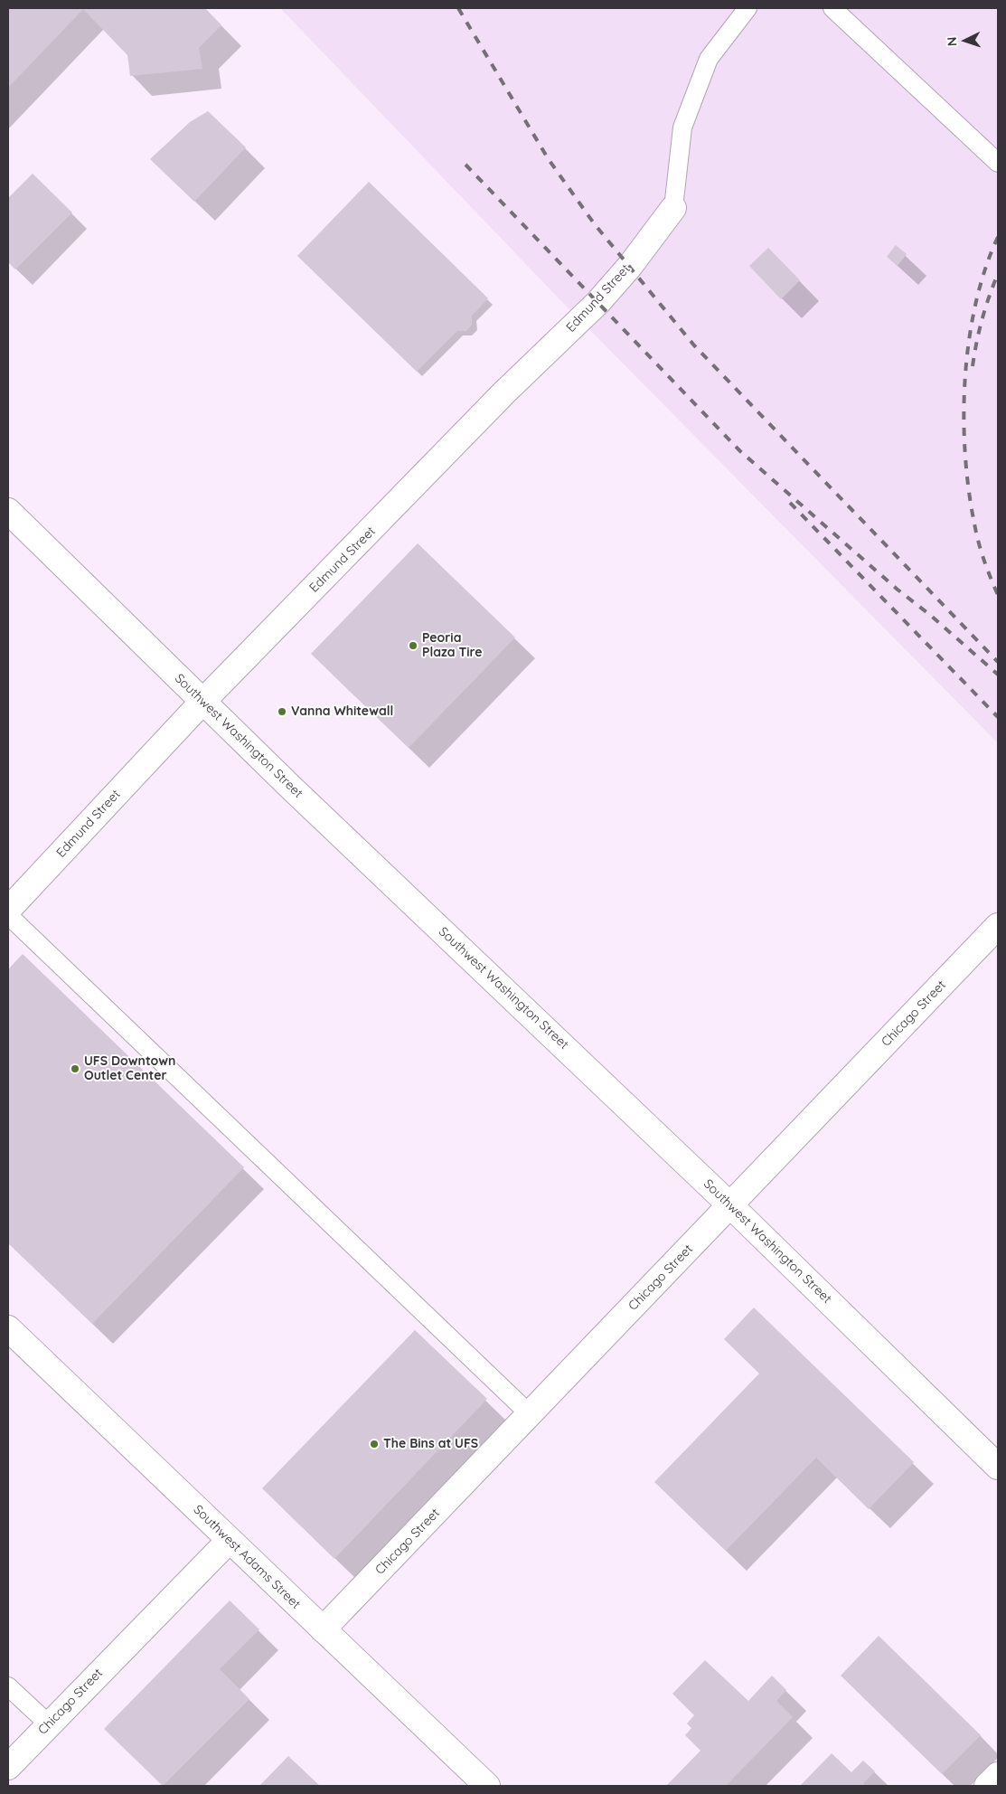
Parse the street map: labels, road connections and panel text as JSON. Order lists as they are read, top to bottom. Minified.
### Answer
{"streets":{"street":["Edmund Street","Southwest Washington Street","Chicago Street","Southwest Adams Street"]},"crossings":[["Edmund Street","Southwest Washington Street"],["Southwest Washington Street","Chicago Street"],["Chicago Street","Southwest Adams Street"]],"places":["Peoria Plaza Tire","Vanna Whitewall","UFS Downtown Outlet Center","The Bins at UFS"],"north":"left"}
